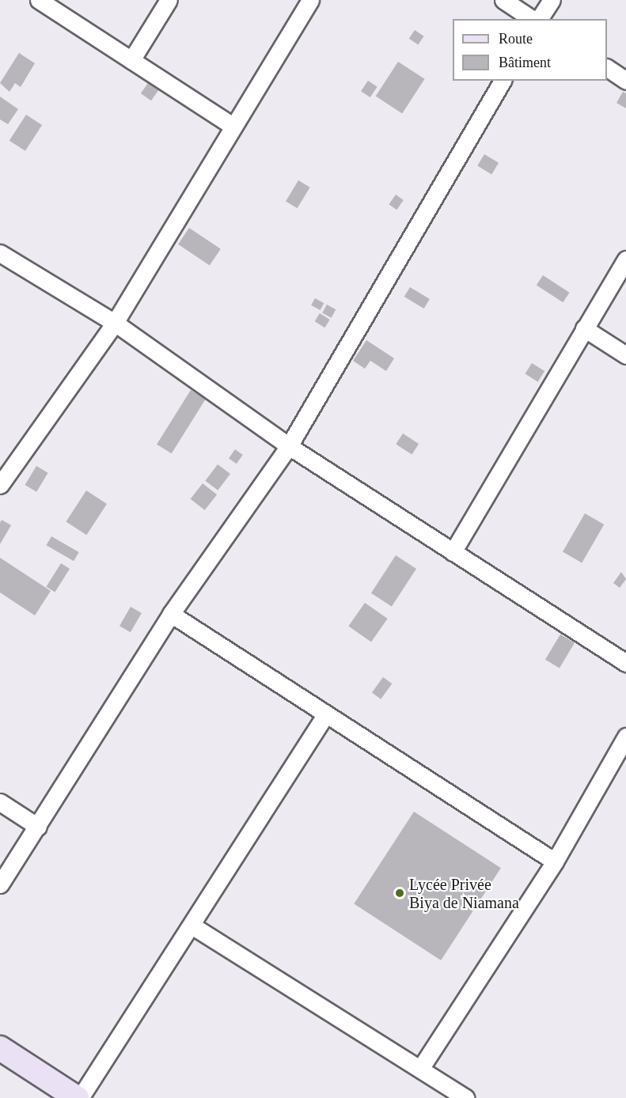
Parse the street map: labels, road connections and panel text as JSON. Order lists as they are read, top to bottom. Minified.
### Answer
{"places":["Lycée Privée Biya de Niamana"],"legend":["Route","Bâtiment"]}
